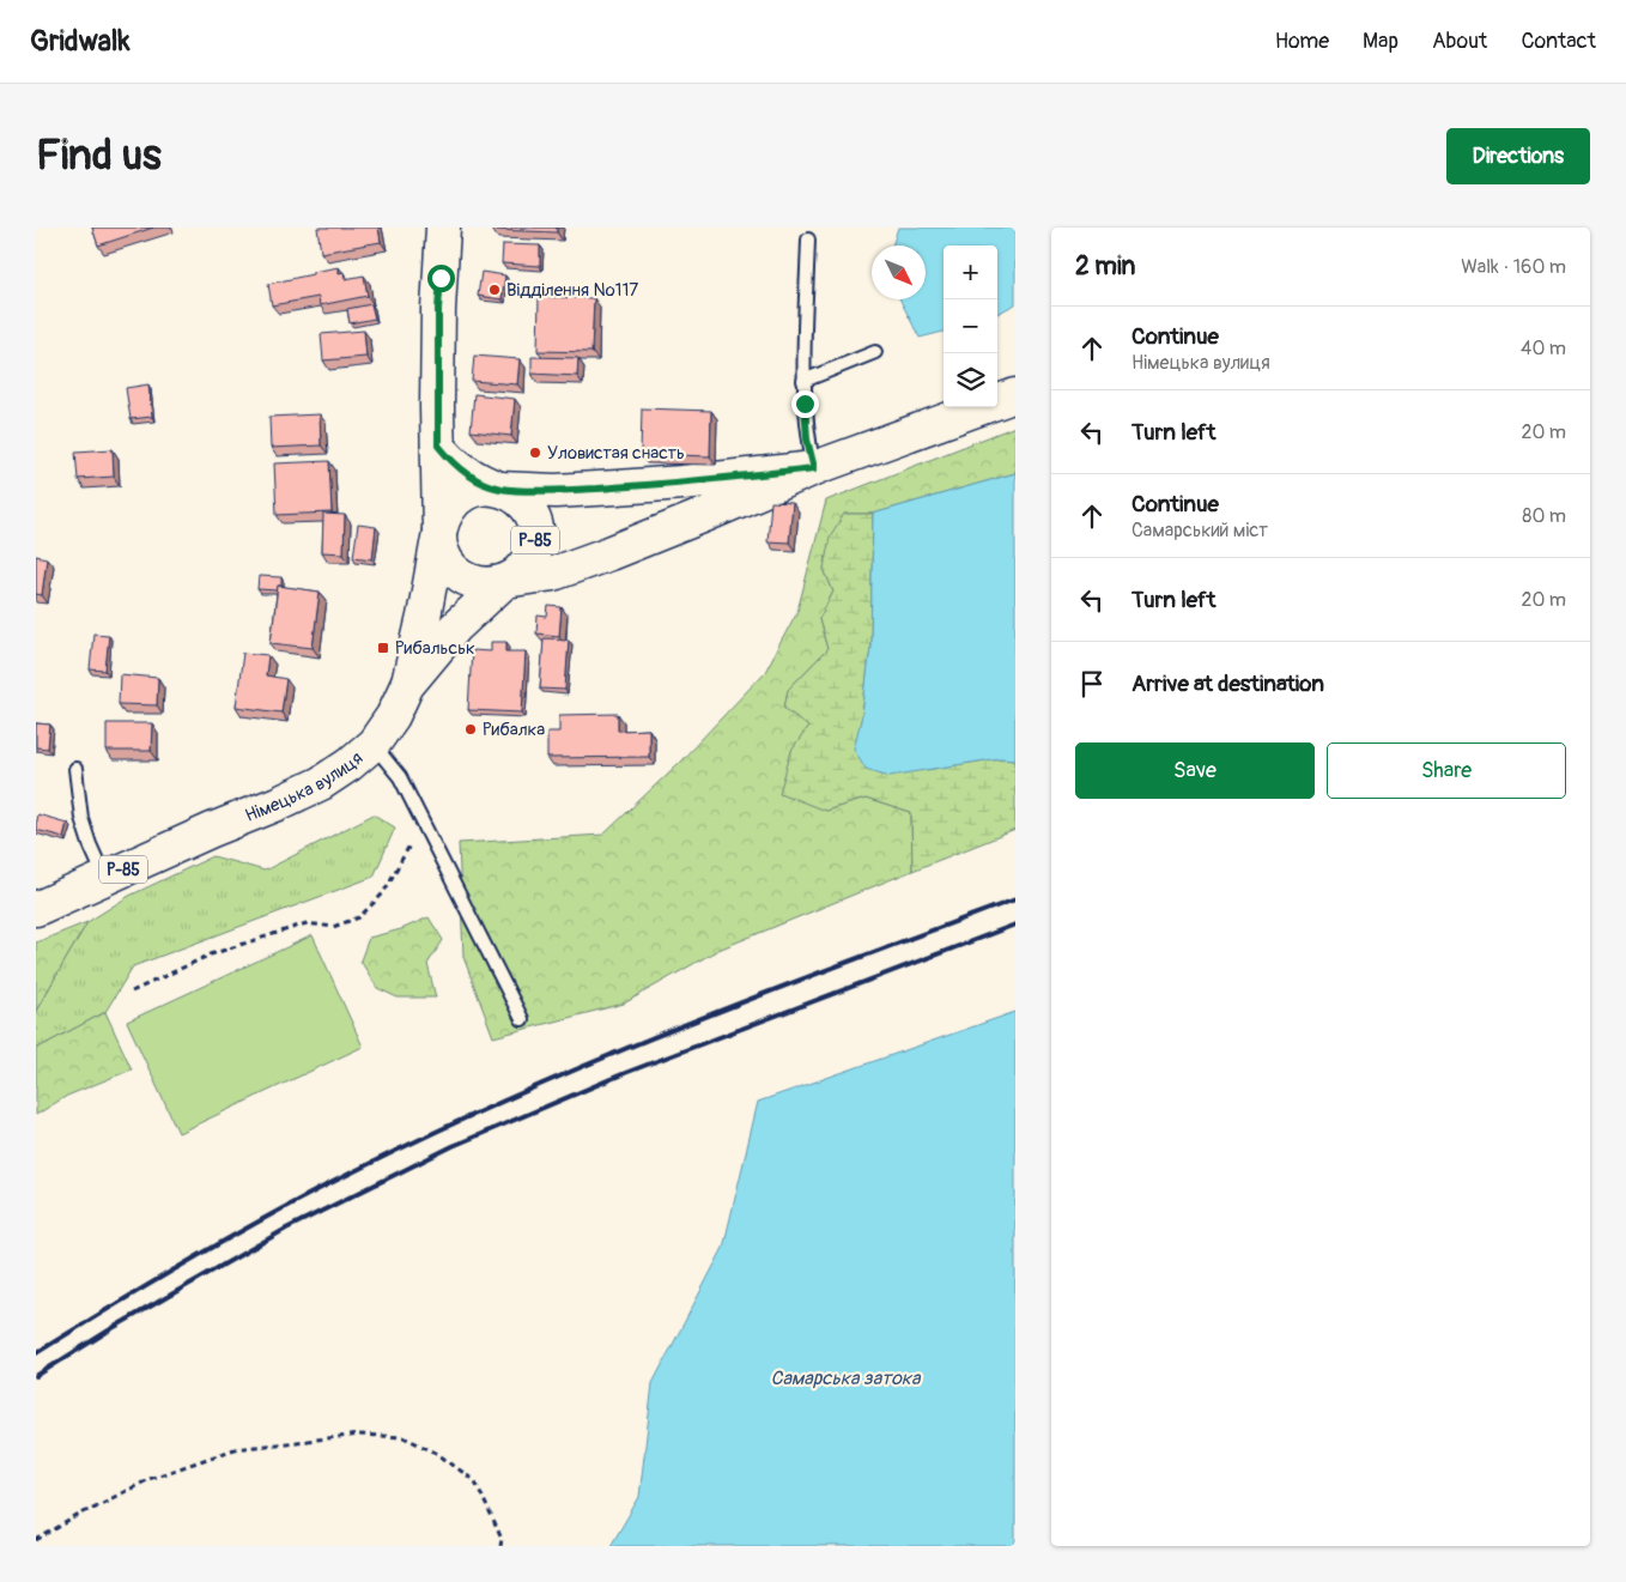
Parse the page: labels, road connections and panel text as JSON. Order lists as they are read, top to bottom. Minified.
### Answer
{"streets":{"main road":["Р-85","Німецька вулиця"]},"crossings":[["Р-85","Німецька вулиця"]],"water":["Самарська затока"],"places":{"other":["Відділення №117","Уловистая снасть","Рибалка"],"transit":["Рибальськ"]},"north":"bottom right","page":{"header":"Gridwalk","nav":["Home","Map","About","Contact"],"buttons":["Directions",["Save","Share"]],"title":"Find us","heading":["2 min","Walk · 160 m"],"map_buttons":["+","−"],"list":[["Continue","Німецька вулиця","40 m"],["Turn left","20 m"],["Continue","Самарський міст","80 m"],["Turn left","20 m"],"Arrive at destination"]}}
